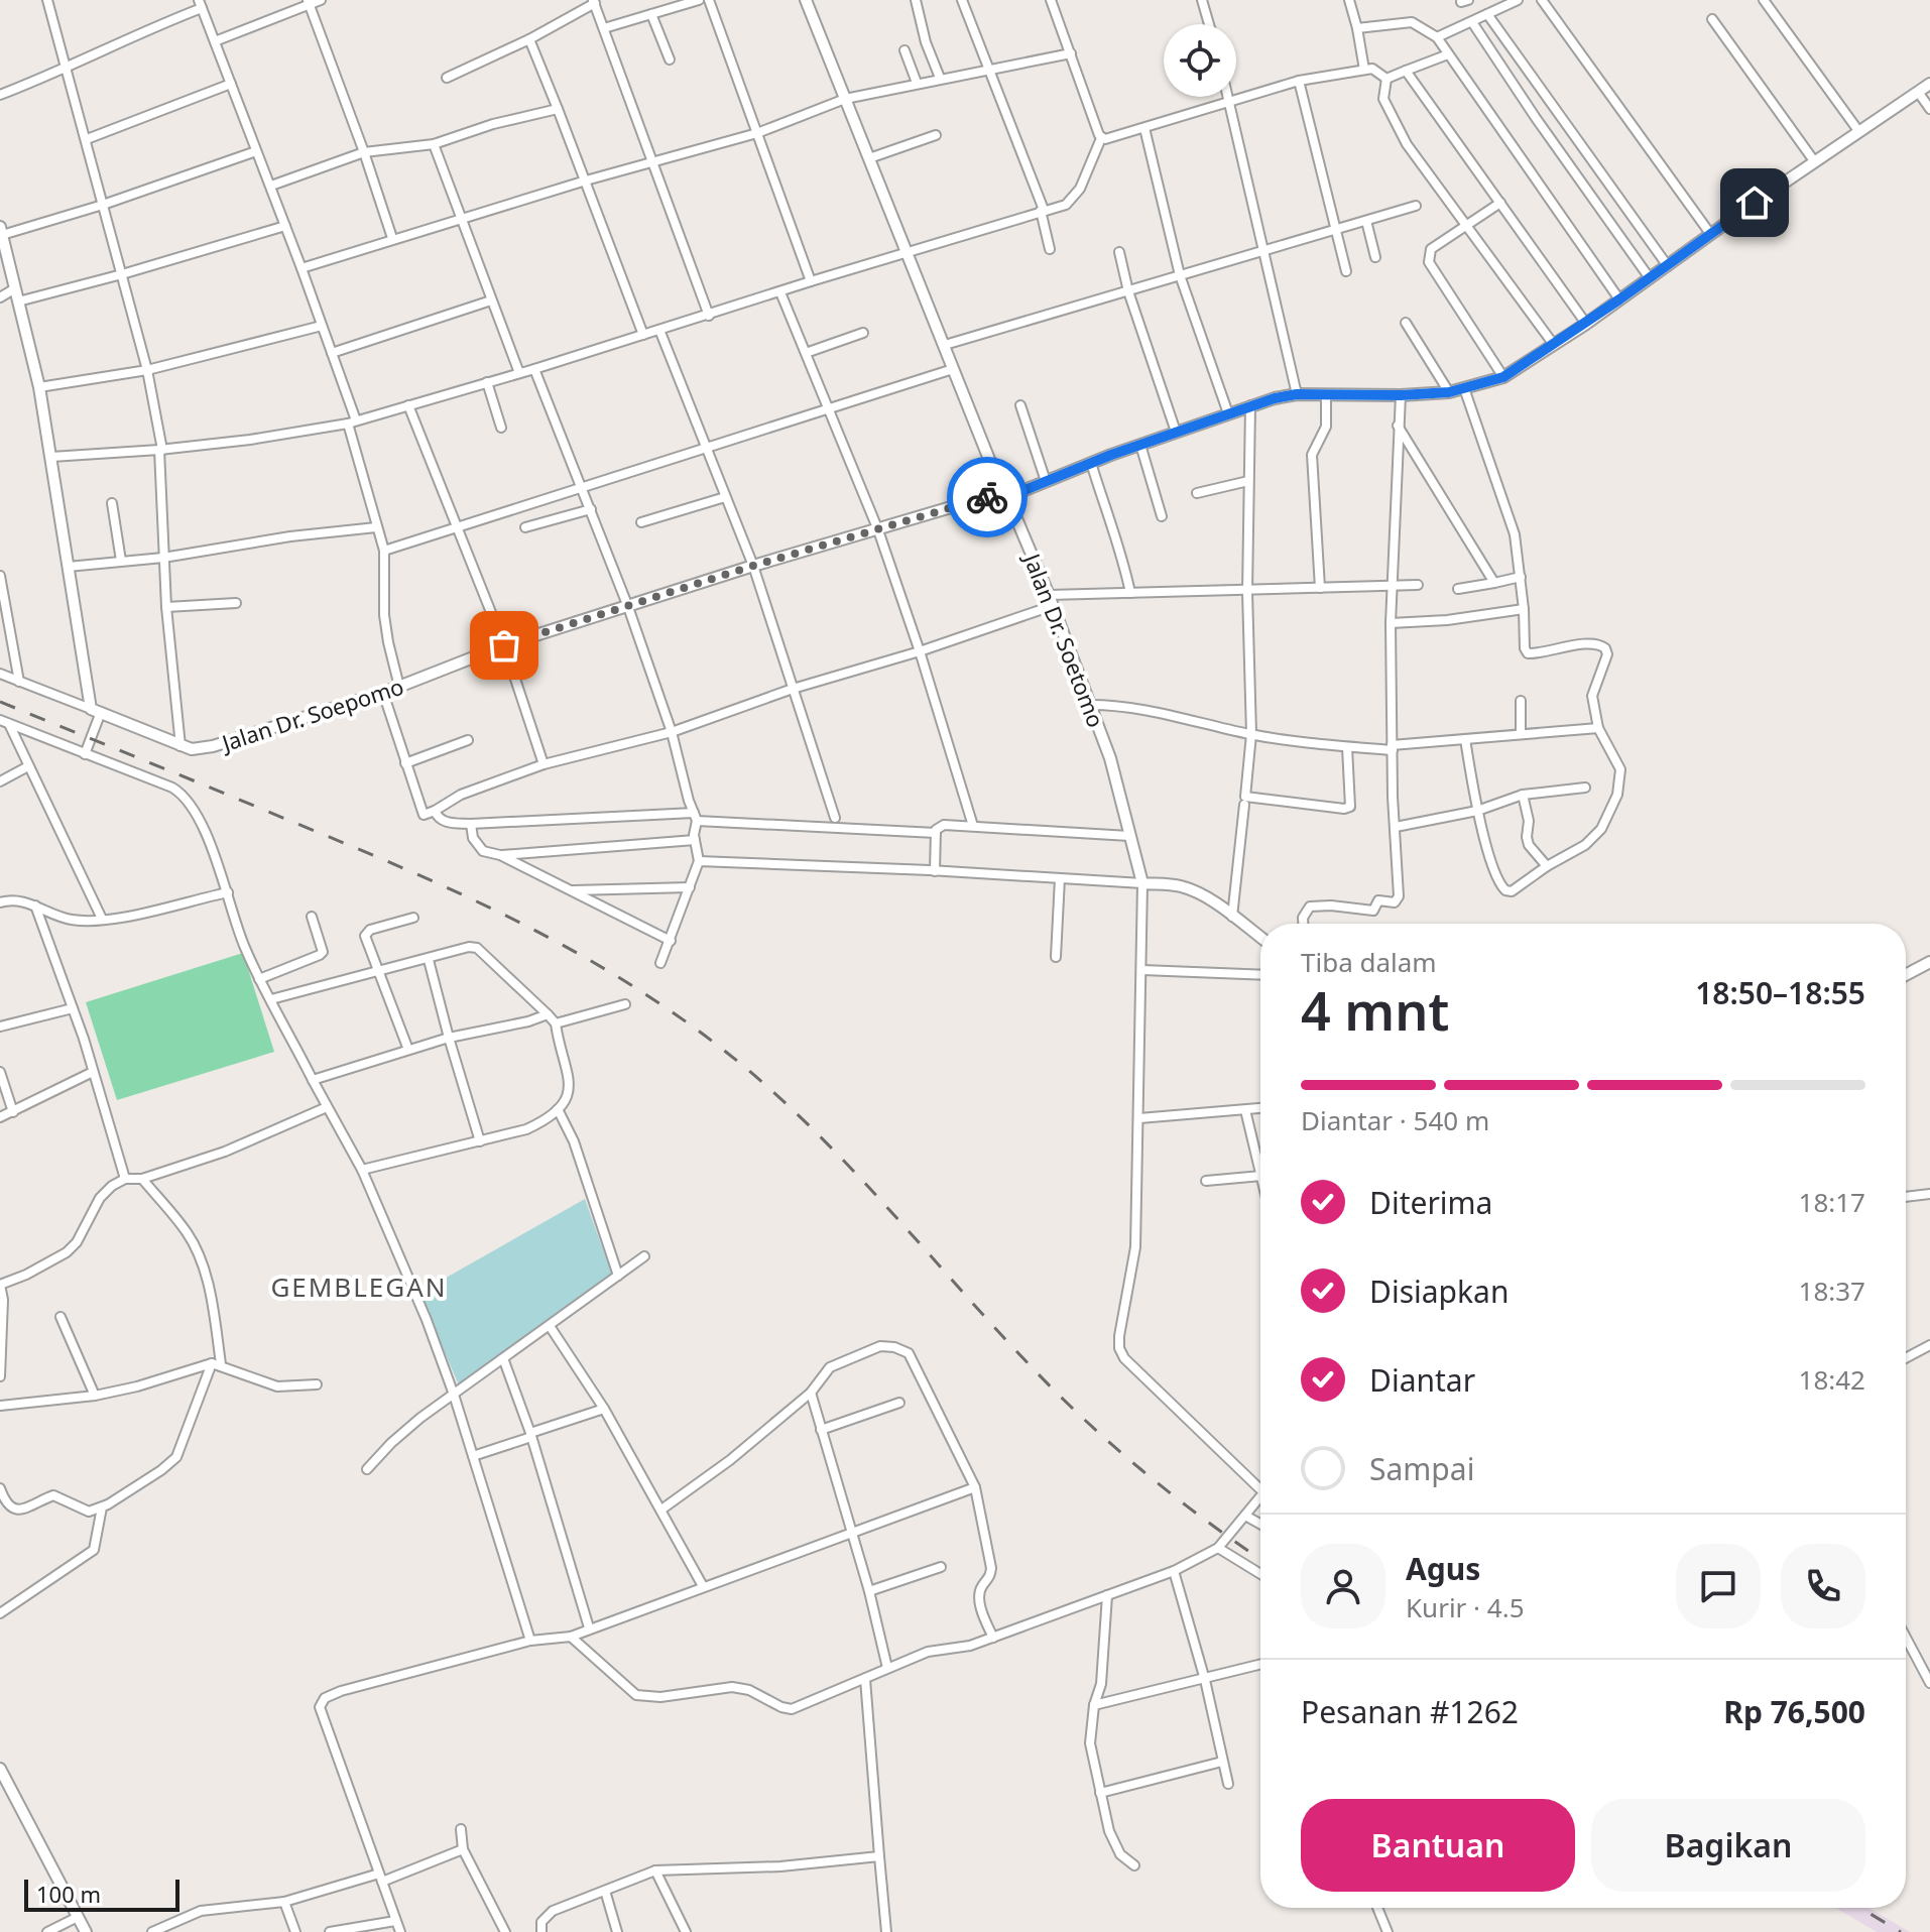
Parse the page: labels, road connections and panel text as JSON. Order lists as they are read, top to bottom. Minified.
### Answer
{"streets":{"street":["Jalan Dr. Soetomo","Jalan Dr. Soepomo"]},"crossings":[["Jalan Dr. Soetomo","Jalan Dr. Soepomo"]],"districts":["GEMBLEGAN"],"scale_bar":"100 m","page":{"heading":["4 mnt","Tiba dalam","18:50–18:55"],"panel":["Agus","Kurir · 4.5","Pesanan #1262","Rp 76,500"],"bar":"Diantar · 540 m","list":[["Diterima","18:17"],["Disiapkan","18:37"],["Diantar","18:42"],"Sampai"],"buttons":["Bantuan","Bagikan"],"scale":"100 m"}}
